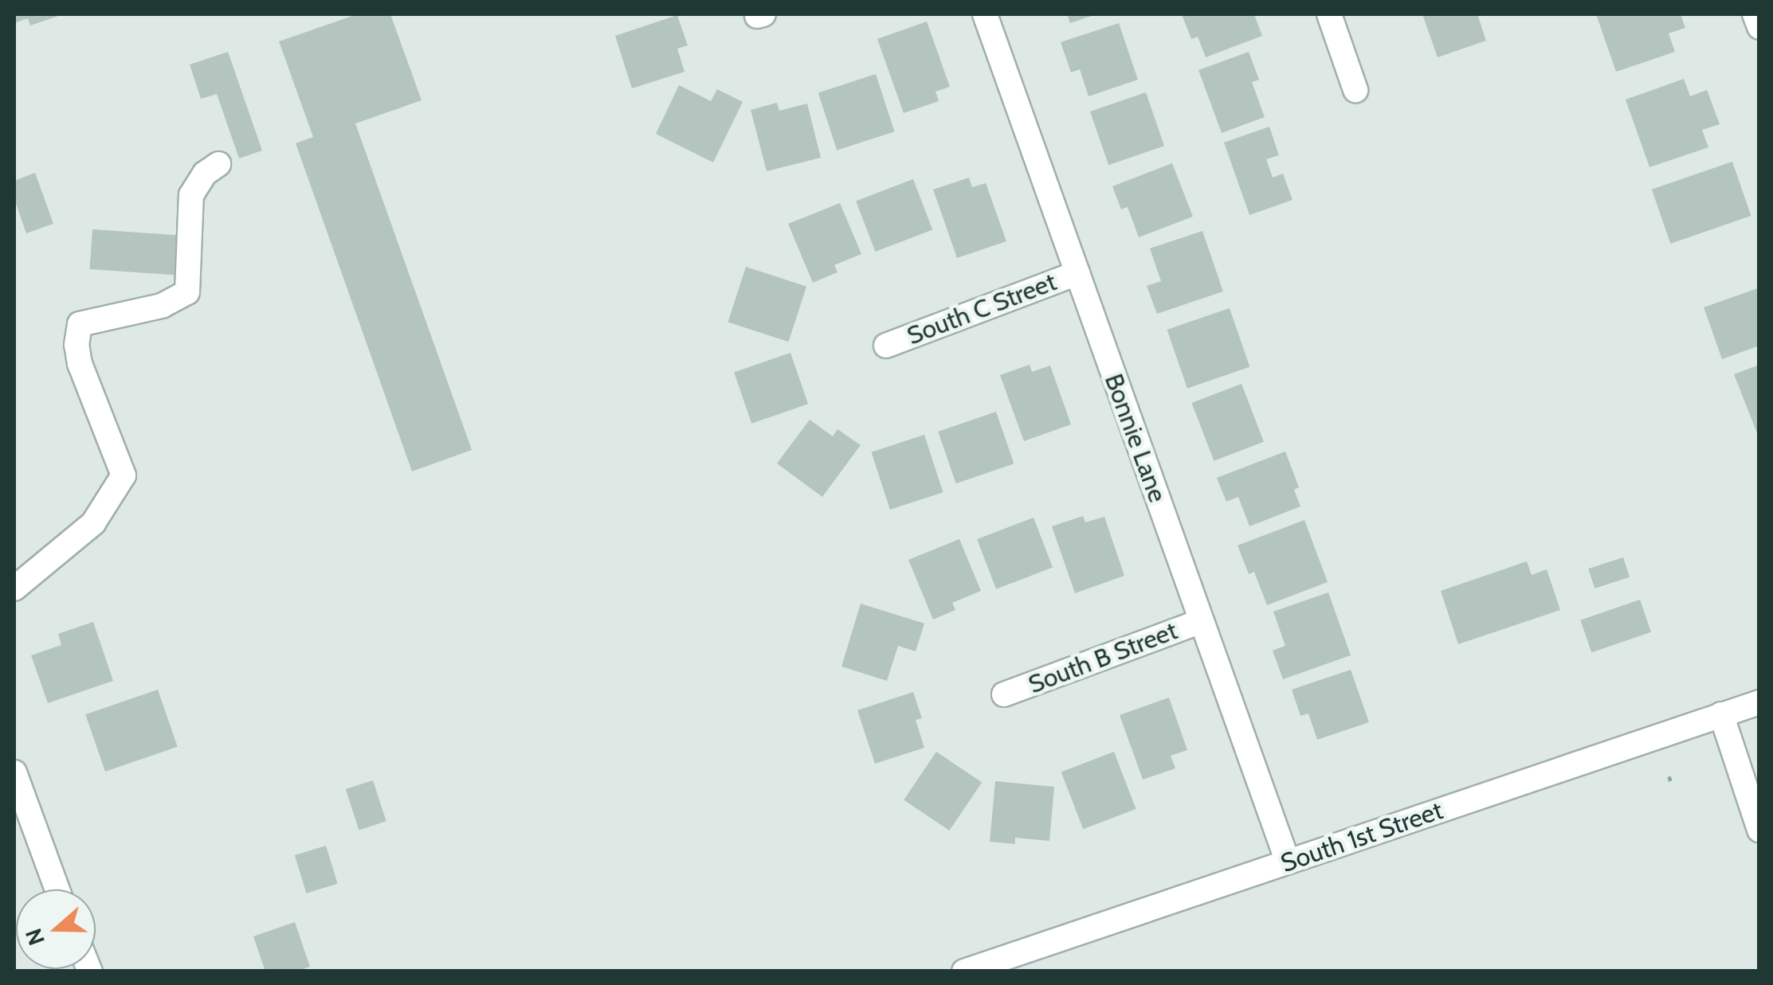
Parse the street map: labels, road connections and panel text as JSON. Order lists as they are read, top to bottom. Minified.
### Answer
{"streets":{"street":["South C Street","Bonnie Lane","South B Street","South 1st Street"]},"crossings":[["South C Street","Bonnie Lane"],["Bonnie Lane","South B Street"],["Bonnie Lane","South 1st Street"]],"north":"left"}
